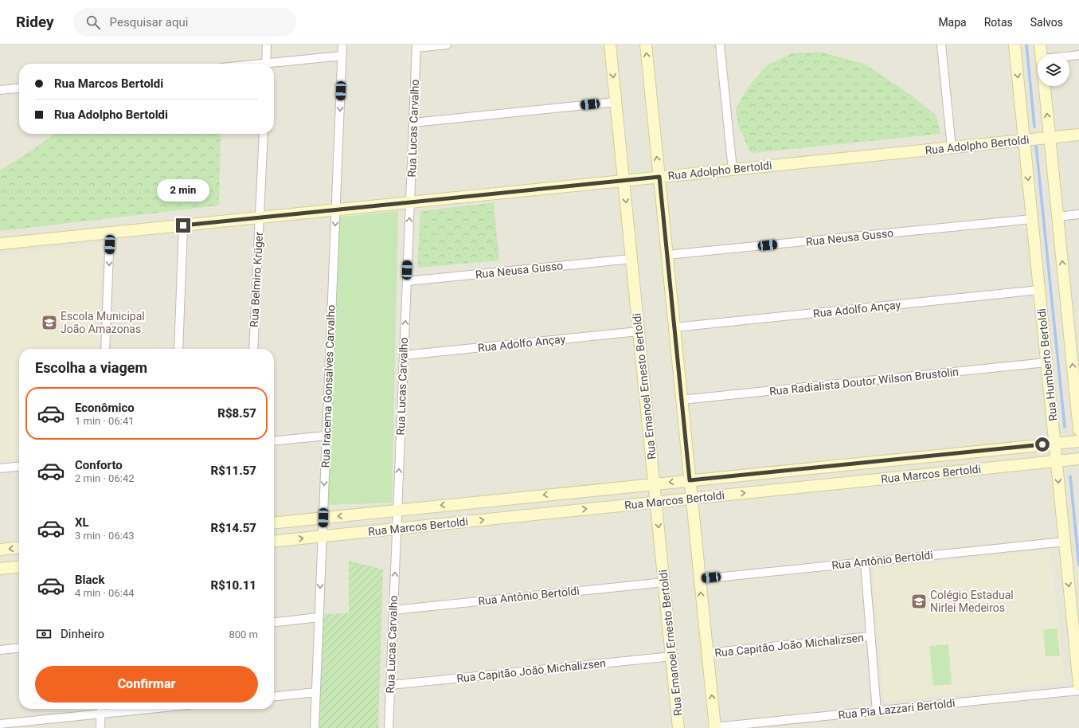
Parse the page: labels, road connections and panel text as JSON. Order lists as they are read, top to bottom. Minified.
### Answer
{"streets":{"street":["Rua Lucas Carvalho","Rua Adolpho Bertoldi","Rua Neusa Gusso","Rua Belmiro Krüger","Rua Adolfo Ançay","Rua Humberto Bertoldi","Rua Radialista Doutor Wilson Brustolin","Rua Iracema Gonsalves Carvalho","Rua Emanoel Ernesto Bertoldi","Rua Marcos Bertoldi","Rua Antônio Bertoldi","Rua Capitão João Michalizsen","Rua Pia Lazzari Bertoldi"]},"crossings":[["Rua Lucas Carvalho","Rua Adolpho Bertoldi"],["Rua Lucas Carvalho","Rua Neusa Gusso"],["Rua Lucas Carvalho","Rua Adolfo Ançay"],["Rua Lucas Carvalho","Rua Marcos Bertoldi"],["Rua Lucas Carvalho","Rua Antônio Bertoldi"],["Rua Lucas Carvalho","Rua Capitão João Michalizsen"],["Rua Adolpho Bertoldi","Rua Belmiro Krüger"],["Rua Adolpho Bertoldi","Rua Humberto Bertoldi"],["Rua Adolpho Bertoldi","Rua Iracema Gonsalves Carvalho"],["Rua Adolpho Bertoldi","Rua Emanoel Ernesto Bertoldi"],["Rua Neusa Gusso","Rua Humberto Bertoldi"],["Rua Neusa Gusso","Rua Emanoel Ernesto Bertoldi"],["Rua Adolfo Ançay","Rua Humberto Bertoldi"],["Rua Adolfo Ançay","Rua Emanoel Ernesto Bertoldi"],["Rua Humberto Bertoldi","Rua Radialista Doutor Wilson Brustolin"],["Rua Humberto Bertoldi","Rua Marcos Bertoldi"],["Rua Humberto Bertoldi","Rua Antônio Bertoldi"],["Rua Iracema Gonsalves Carvalho","Rua Marcos Bertoldi"],["Rua Emanoel Ernesto Bertoldi","Rua Marcos Bertoldi"],["Rua Emanoel Ernesto Bertoldi","Rua Antônio Bertoldi"],["Rua Emanoel Ernesto Bertoldi","Rua Capitão João Michalizsen"]],"one_way":["Rua Lucas Carvalho","Rua Iracema Gonsalves Carvalho"],"places":{"school or university":["Escola Municipal João Amazonas","Colégio Estadual Nirlei Medeiros"]},"page":{"header":"Ridey","search":"Pesquisar aqui","nav":["Mapa","Rotas","Salvos"],"banner":["Rua Marcos Bertoldi","Rua Adolpho Bertoldi"],"bubble":"2 min","heading":"Escolha a viagem","list":[{"name":"Econômico","note":"1 min · 06:41","value":"R$8.57"},{"name":"Conforto","note":"2 min · 06:42","value":"R$11.57"},{"name":"XL","note":"3 min · 06:43","value":"R$14.57"},{"name":"Black","note":"4 min · 06:44","value":"R$10.11"}],"pay":["Dinheiro","800 m"],"buttons":"Confirmar"}}
